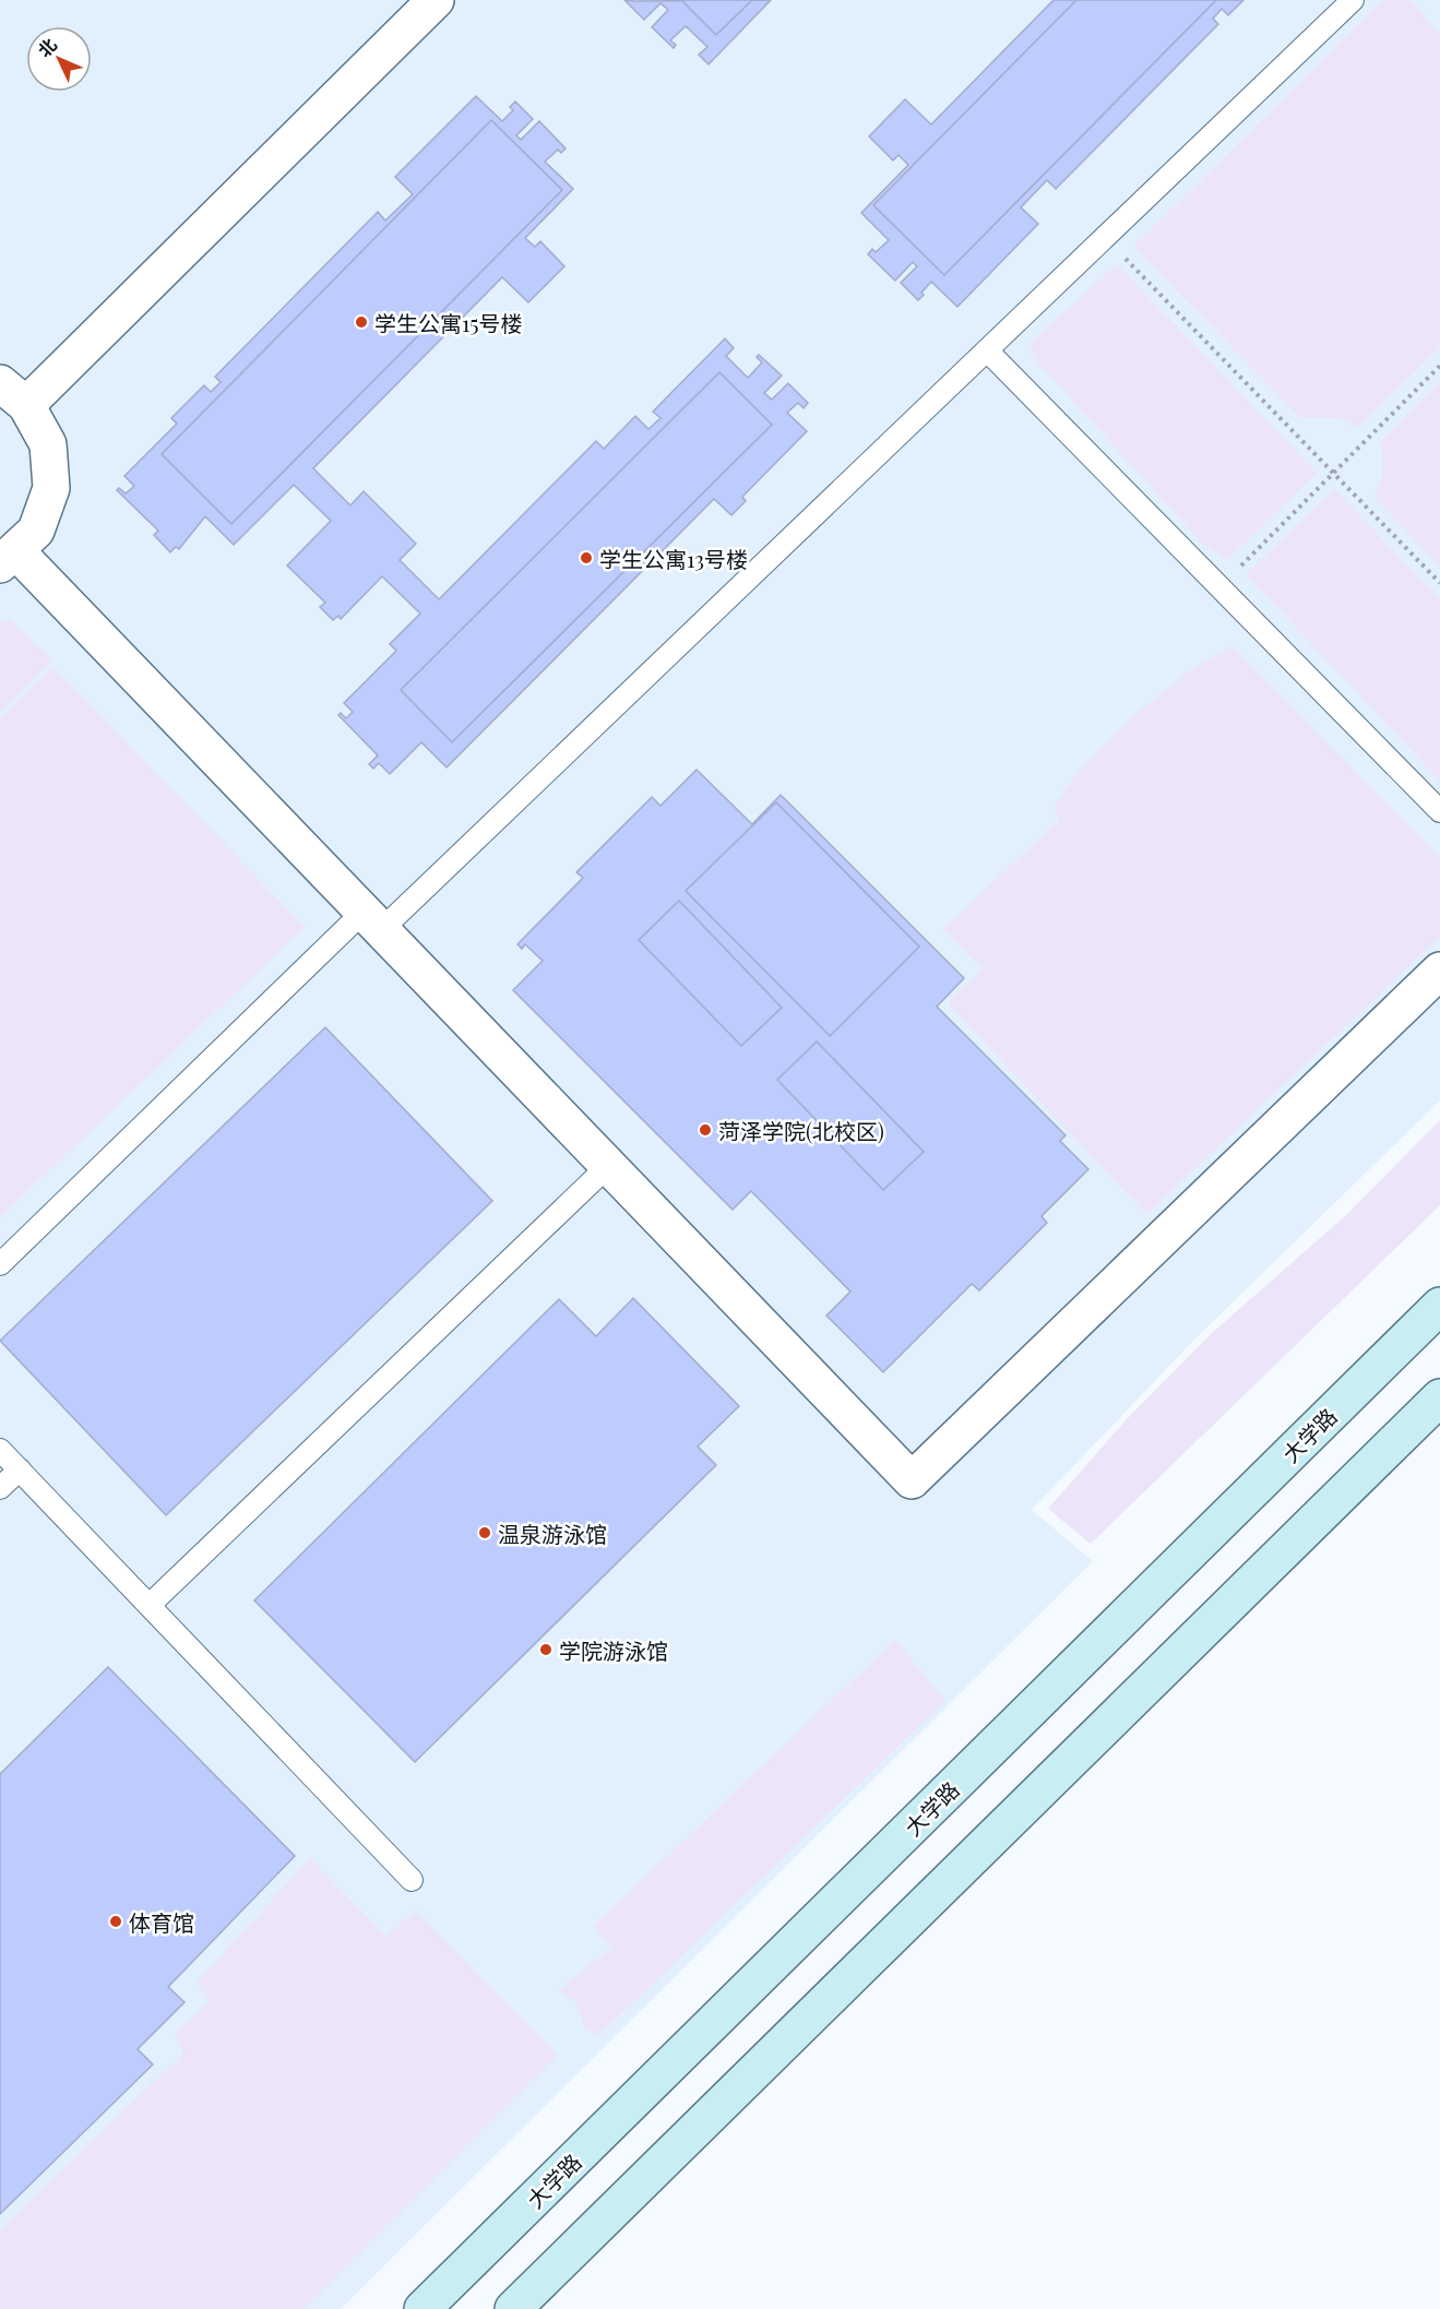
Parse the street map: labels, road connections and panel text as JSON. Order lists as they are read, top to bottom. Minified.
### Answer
{"streets":{"main road":["大学路"]},"places":["学生公寓15号楼","学生公寓13号楼","菏泽学院(北校区)","温泉游泳馆","学院游泳馆","体育馆"],"north":"top left"}
